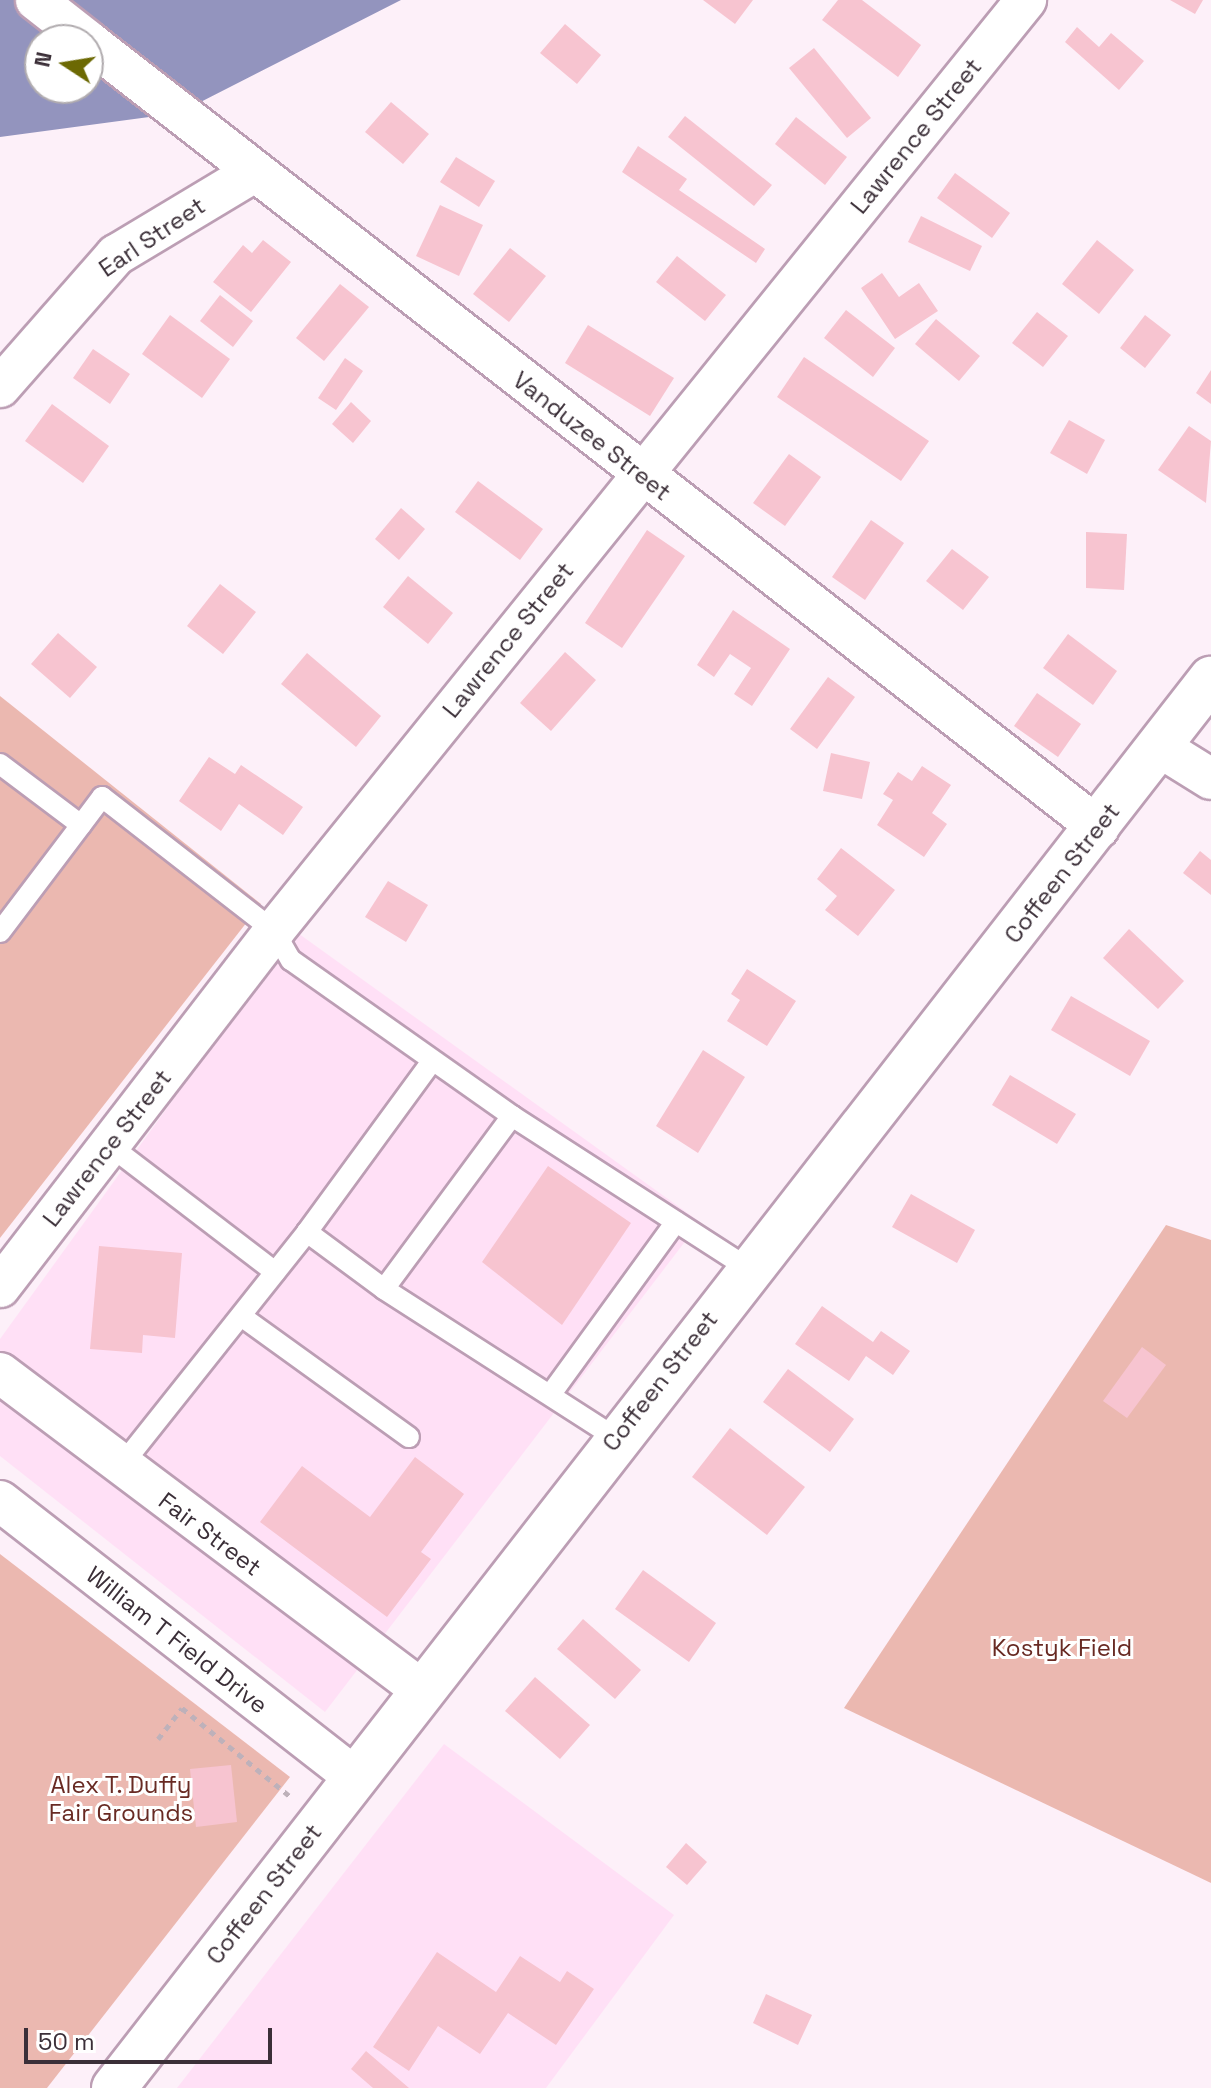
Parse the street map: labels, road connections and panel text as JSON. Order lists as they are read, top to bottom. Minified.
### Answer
{"streets":{"main road":["Coffeen Street"],"street":["Lawrence Street","Earl Street","Vanduzee Street","Fair Street","William T Field Drive"]},"crossings":[["Lawrence Street","Vanduzee Street"],["Earl Street","Vanduzee Street"],["Vanduzee Street","Coffeen Street"],["Coffeen Street","Fair Street"],["Coffeen Street","William T Field Drive"]],"parks":["Kostyk Field","Alex T. Duffy Fair Grounds"],"scale_bar":"50 m","north":"left"}
